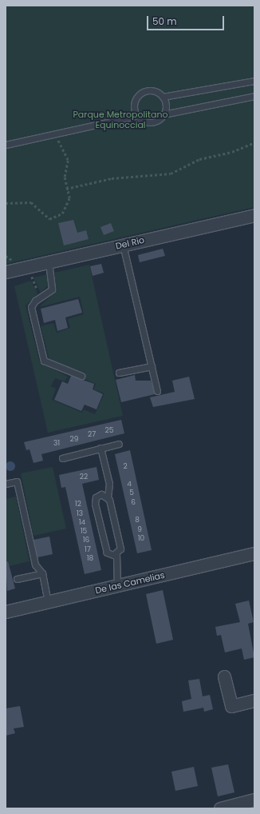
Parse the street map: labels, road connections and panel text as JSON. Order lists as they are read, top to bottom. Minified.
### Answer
{"streets":{"street":["Del Rio","De las Camelias"]},"parks":["Parque Metropolitano Equinoccial"],"house_numbers":["25","27","29","31","2","22","4","5","6","12","13","8","14","9","15","10","16","17","18"],"scale_bar":"50 m"}
